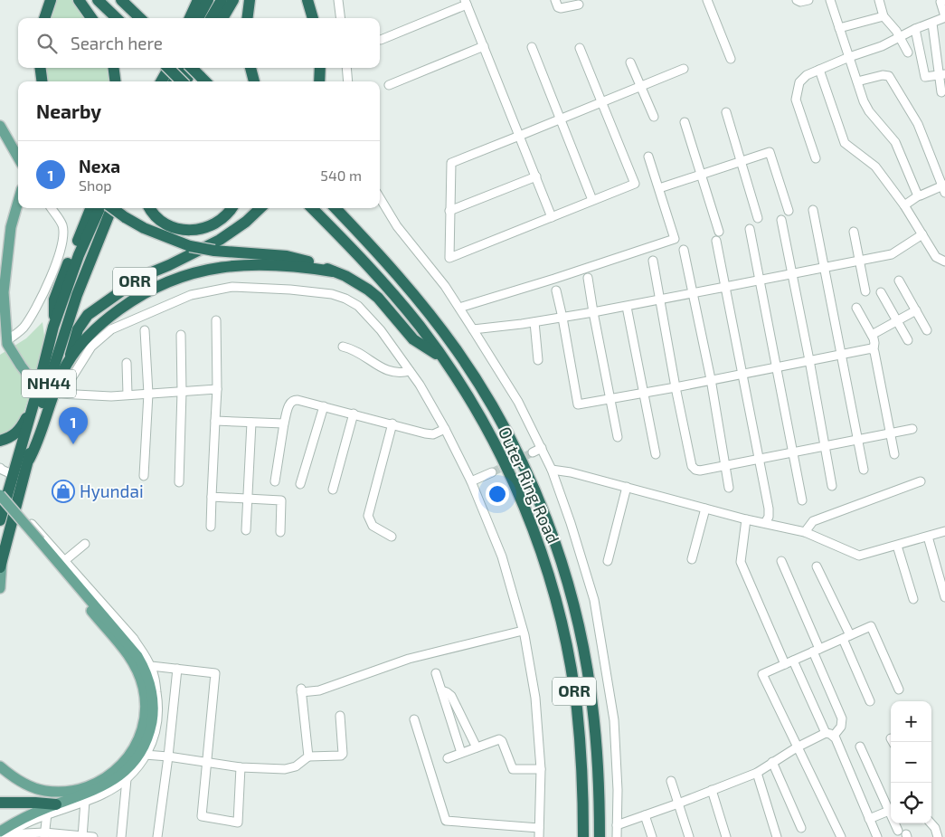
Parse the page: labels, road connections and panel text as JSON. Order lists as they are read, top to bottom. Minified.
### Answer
{"streets":{"highway":["ORR","NH44","Outer Ring Road"]},"crossings":[["ORR","NH44"]],"places":{"shop":["Hyundai"]},"page":{"search":"Search here","heading":"Nearby","list":[{"mark":"1","name":"Nexa","note":"Shop","value":"540 m"}],"pins":"1","map_buttons":["+","−"]}}
